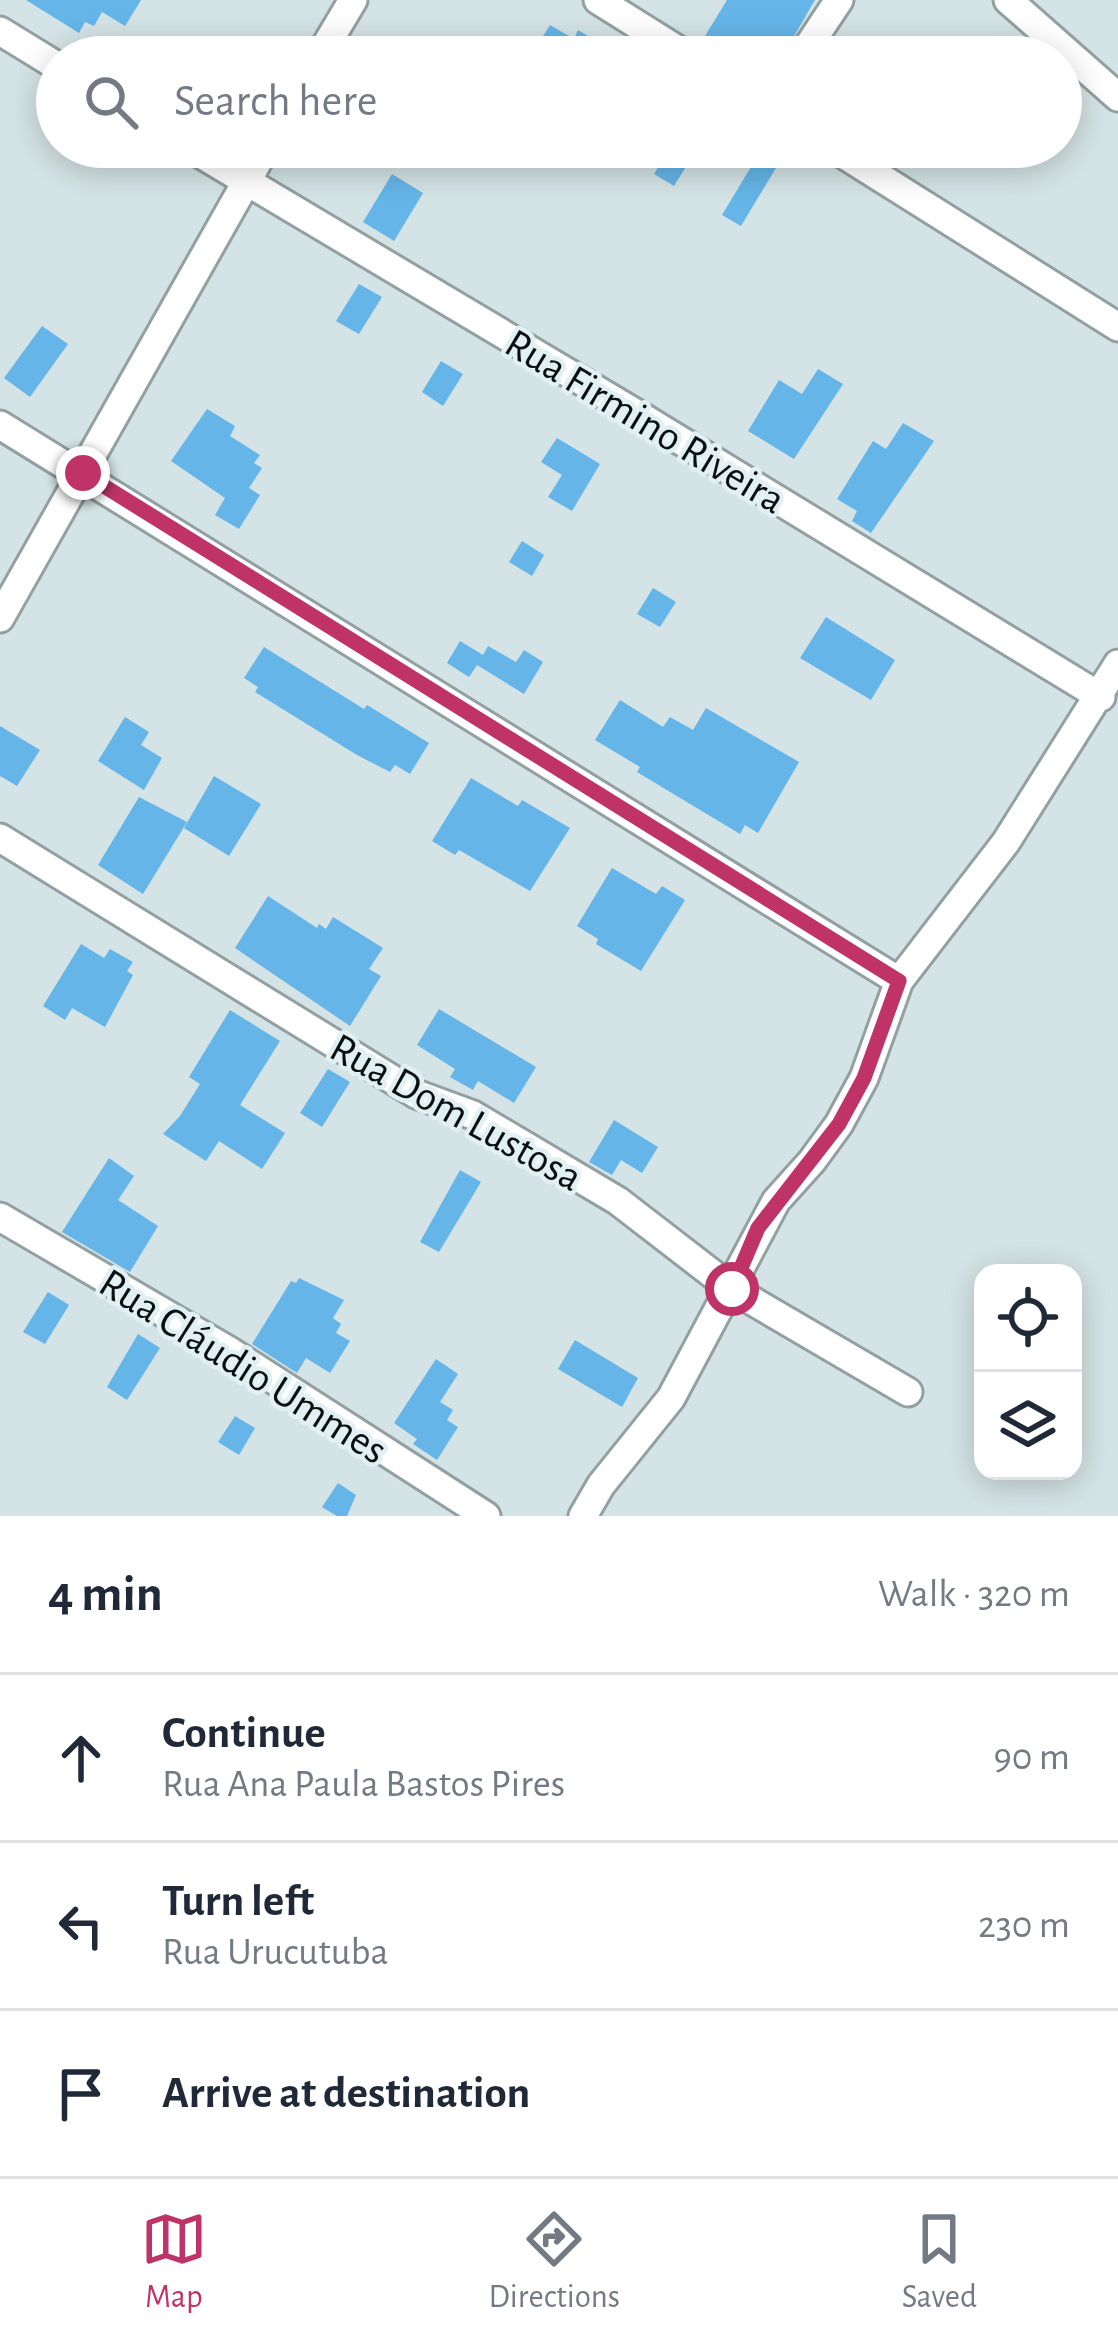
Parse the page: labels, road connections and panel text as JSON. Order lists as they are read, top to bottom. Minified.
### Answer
{"streets":{"street":["Rua Firmino Riveira","Rua Dom Lustosa","Rua Cláudio Ummes"]},"page":{"search":"Search here","heading":["4 min","Walk · 320 m"],"list":[["Continue","Rua Ana Paula Bastos Pires","90 m"],["Turn left","Rua Urucutuba","230 m"],"Arrive at destination"],"nav":["Map","Directions","Saved"]}}
